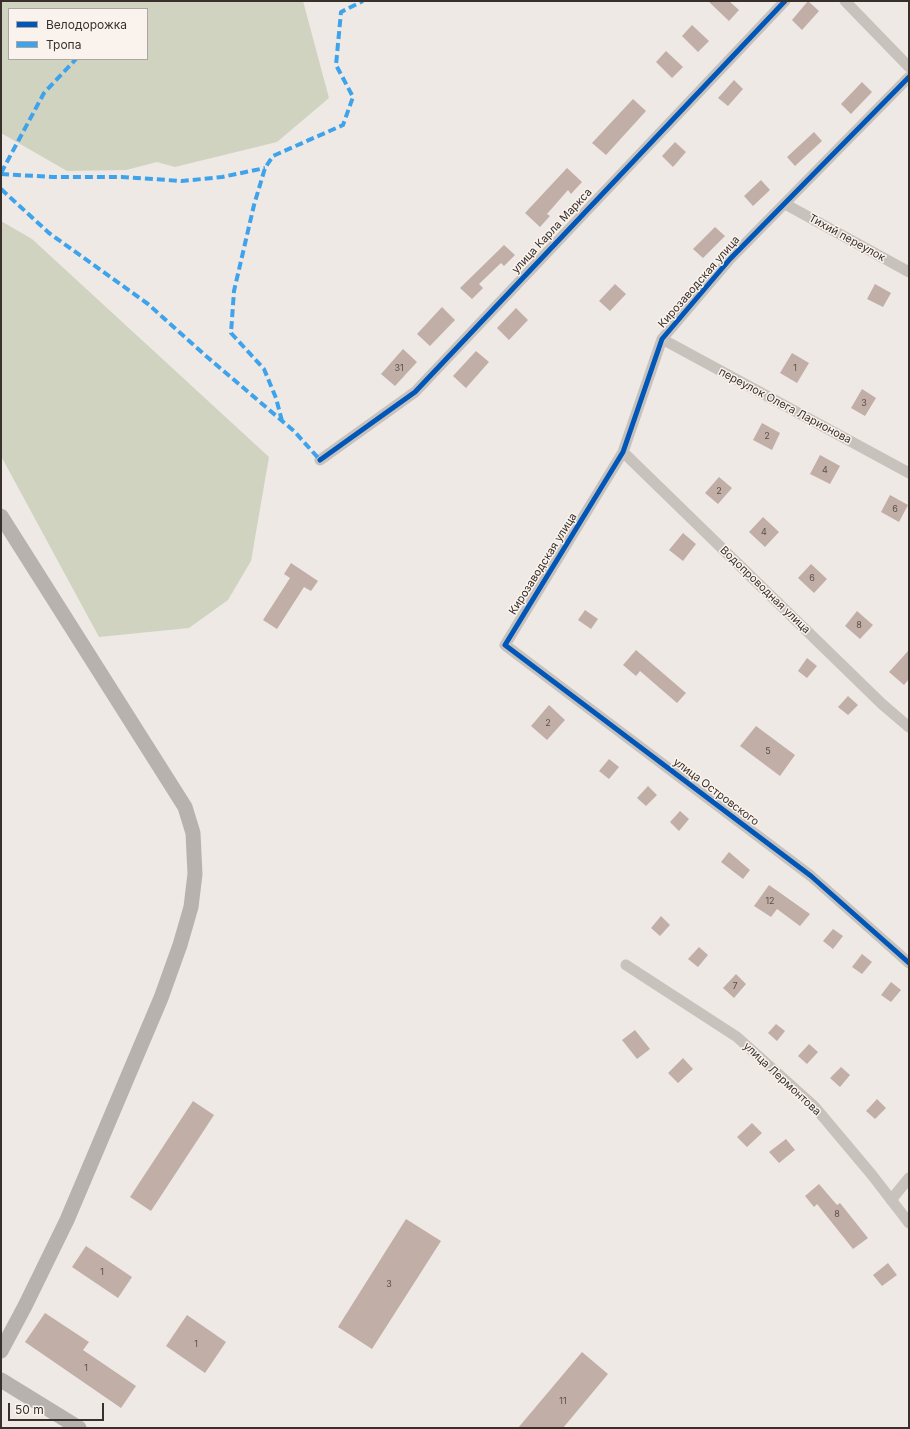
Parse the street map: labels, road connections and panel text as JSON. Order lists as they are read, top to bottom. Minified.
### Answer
{"streets":{"street":["улица Карла Маркса","Тихий переулок","Кирозаводская улица","переулок Олега Ларионова","Водопроводная улица","улица Островского","улица Лермонтова"]},"crossings":[["Тихий переулок","Кирозаводская улица"],["Кирозаводская улица","переулок Олега Ларионова"],["Кирозаводская улица","Водопроводная улица"],["Кирозаводская улица","улица Островского"]],"house_numbers":["31","1","3","2","4","2","6","4","6","8","2","5","12","7","8","1","3","1","1","11"],"legend":["Велодорожка","Тропа"],"scale_bar":"50 m"}
